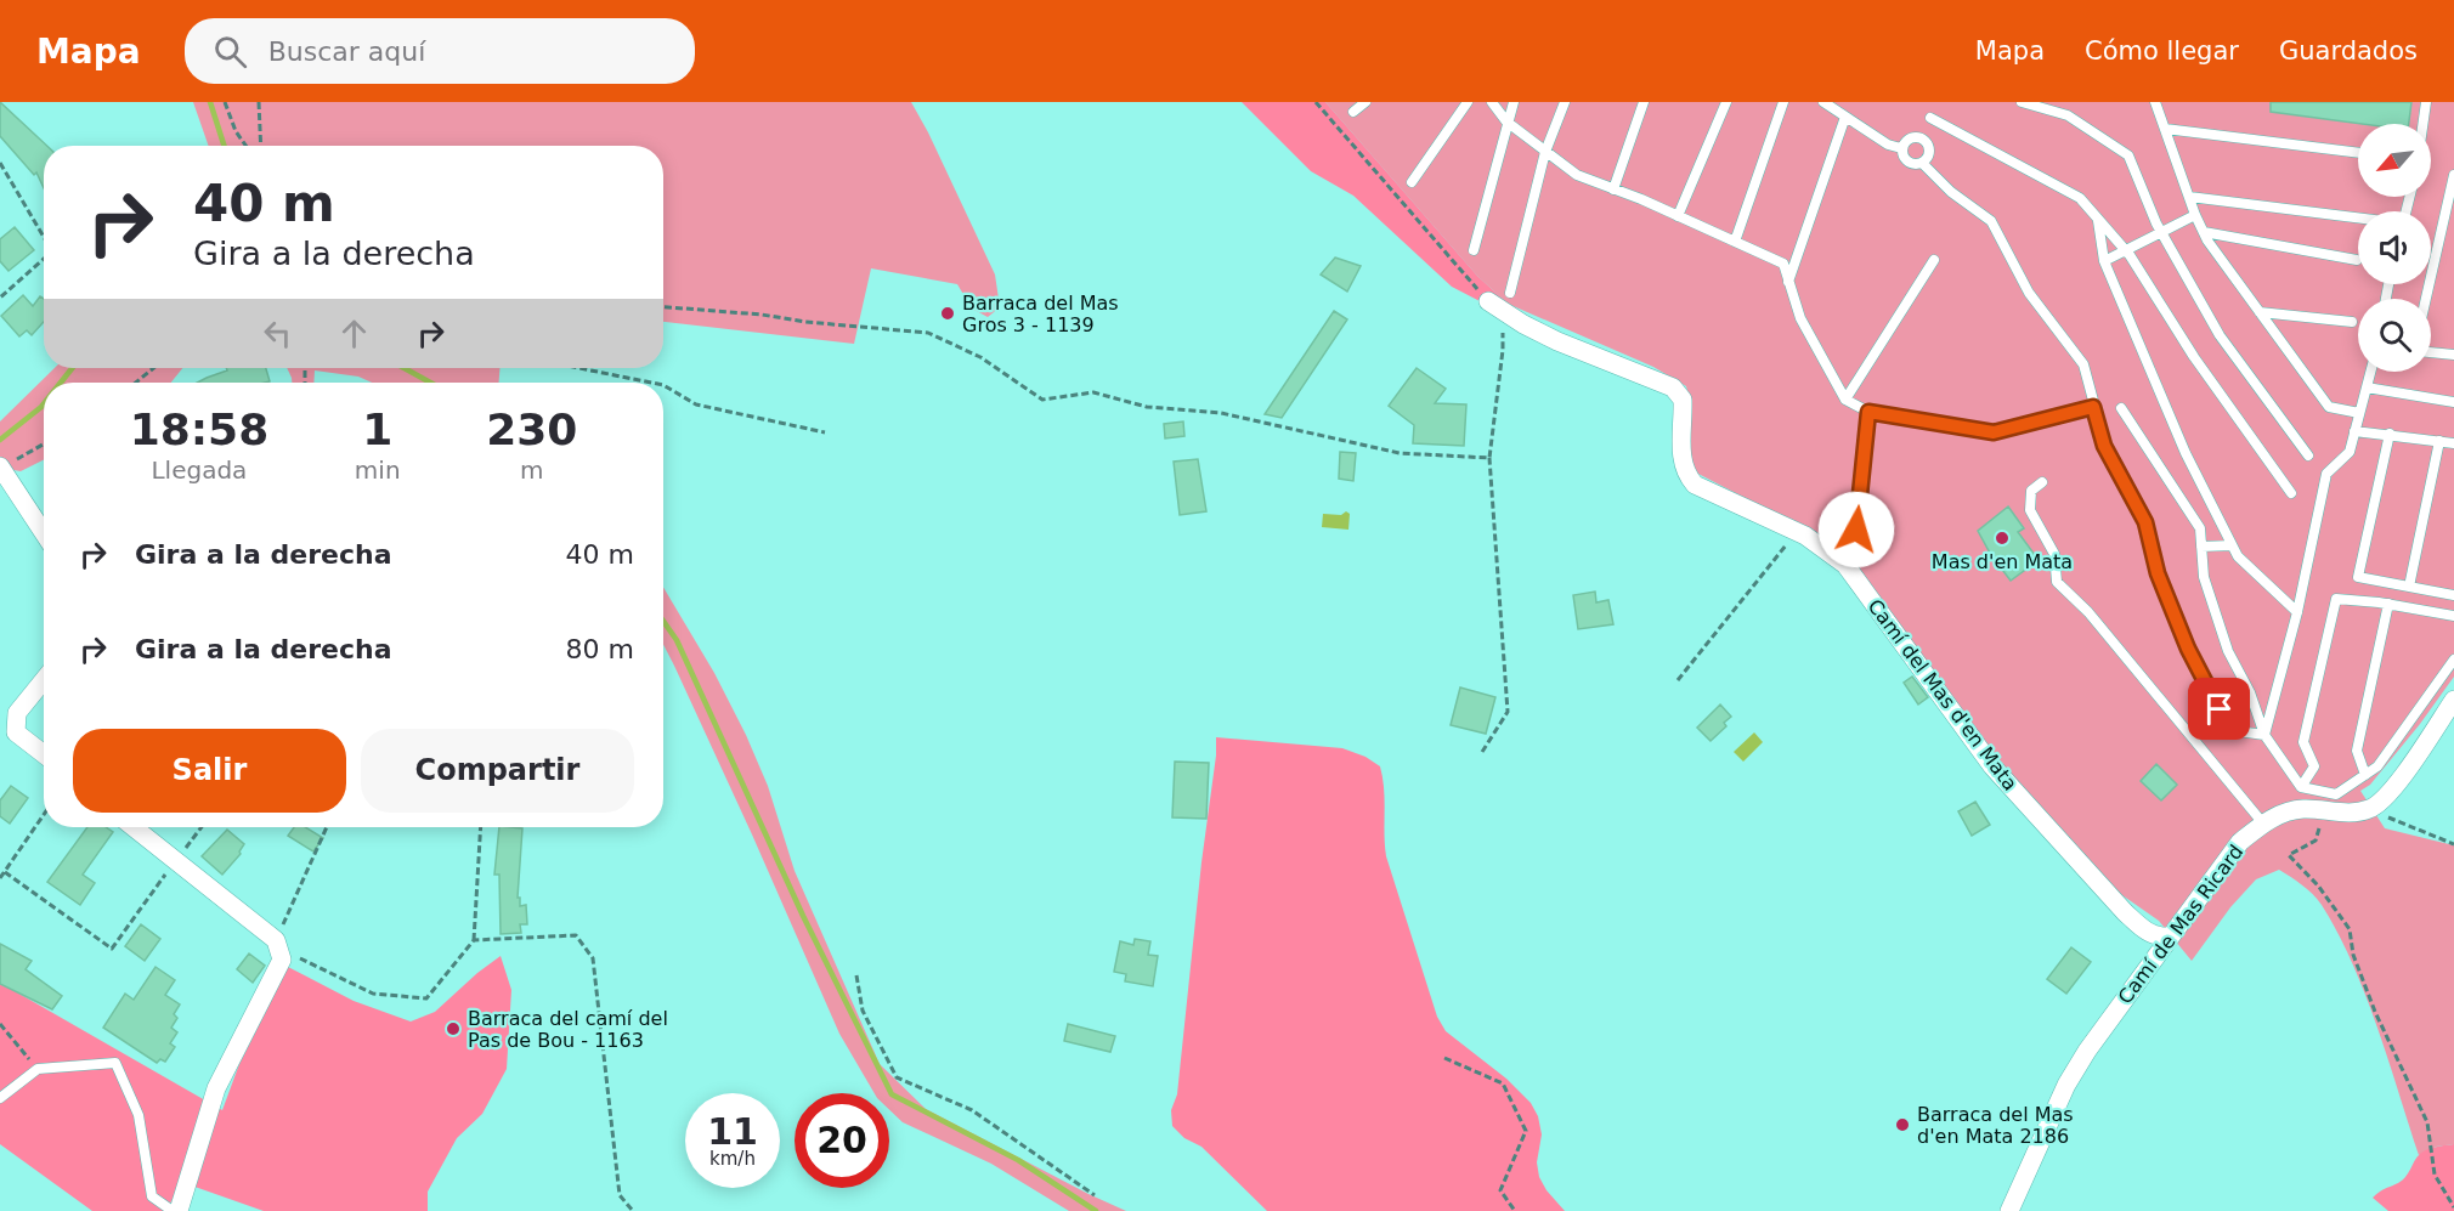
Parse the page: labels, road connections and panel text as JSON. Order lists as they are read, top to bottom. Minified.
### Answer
{"streets":{"street":["Camí del Mas d'en Mata","Camí de Mas Ricard"]},"crossings":[["Camí del Mas d'en Mata","Camí de Mas Ricard"]],"places":["Barraca del Mas Gros 3 - 1139","Mas d'en Mata","Barraca del camí del Pas de Bou - 1163","Barraca del Mas d'en Mata 2186"],"north":"bottom left","page":{"header":"Mapa","search":"Buscar aquí","nav":["Mapa","Cómo llegar","Guardados"],"turn":["40 m","Gira a la derecha"],"eta":["18:58","Llegada","1","min","230","m"],"list":[{"name":"Gira a la derecha","value":"40 m"},{"name":"Gira a la derecha","value":"80 m"}],"buttons":["Salir","Compartir"],"speed":"11 km/h","limit":"20"}}
